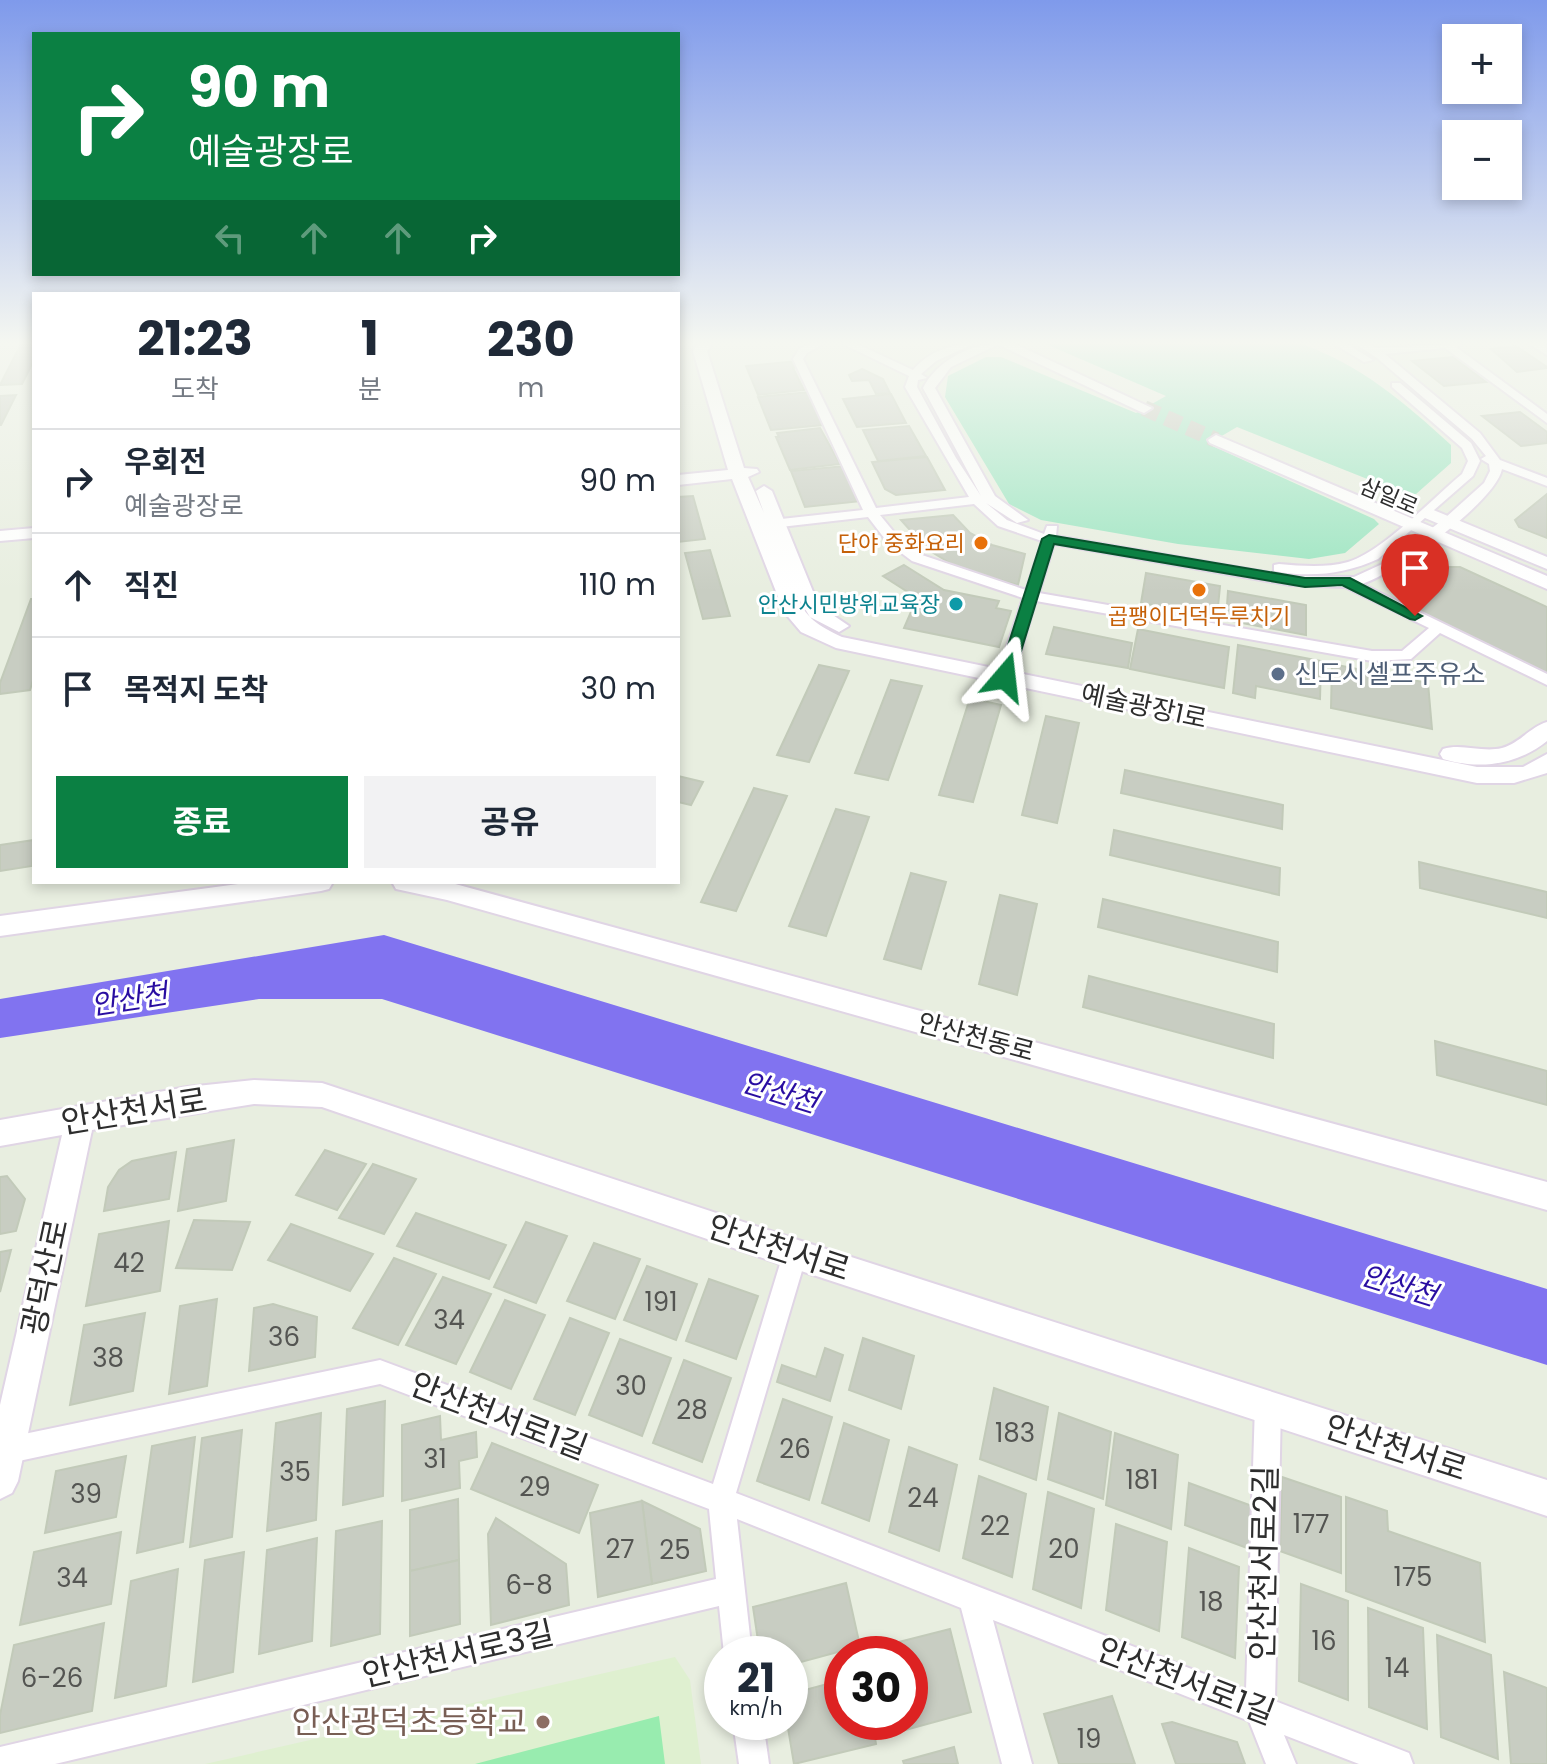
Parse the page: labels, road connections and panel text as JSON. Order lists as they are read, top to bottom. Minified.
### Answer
{"streets":{"street":["삼일로","예술광장1로","안산천동로","안산천서로","광덕산로","안산천서로1길","안산천서로2길","안산천서로3길"]},"crossings":[["안산천서로","광덕산로"],["안산천서로","안산천서로2길"],["광덕산로","안산천서로1길"],["안산천서로1길","안산천서로2길"]],"water":["안산천"],"places":["단야 중화요리","곱팽이더덕두루치기","안산시민방위교육장","신도시셀프주유소","안산광덕초등학교"],"house_numbers":["42","191","34","36","38","30","28","183","26","31","35","181","29","39","24","177","22","27","20","25","175","34","6-8","18","16","14","6-26","19"],"page":{"map_buttons":["+","−"],"turn":["90 m","예술광장로"],"eta":["21:23","도착","1","분","230","m"],"list":[{"name":"우회전","note":"예술광장로","value":"90 m"},{"name":"직진","value":"110 m"},{"name":"목적지 도착","value":"30 m"}],"buttons":["종료","공유"],"speed":"21 km/h","limit":"30"}}
